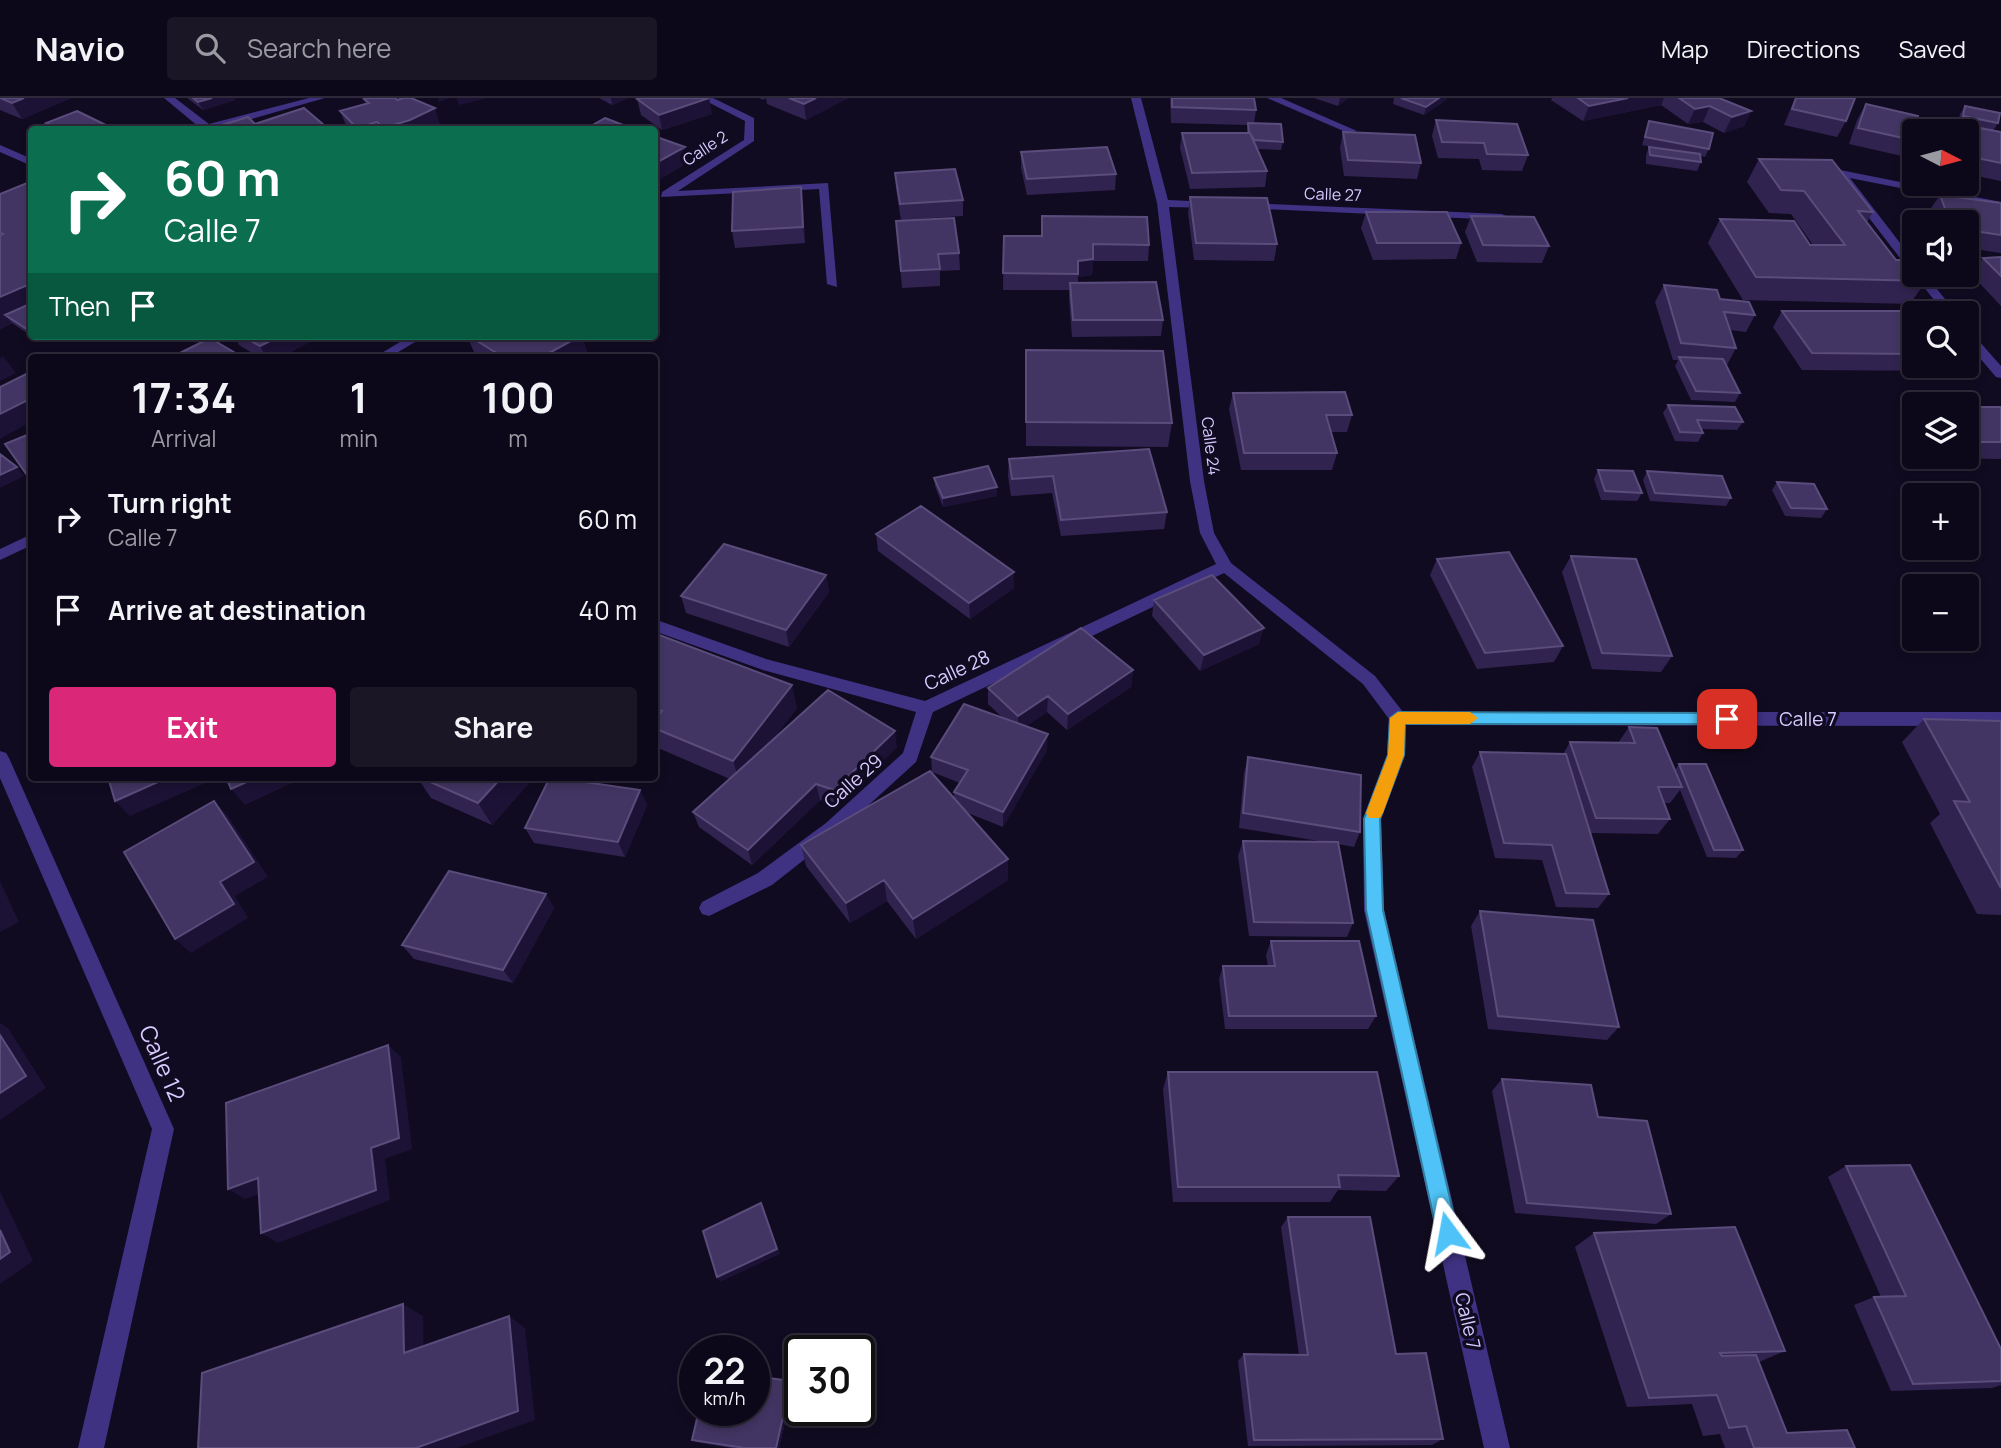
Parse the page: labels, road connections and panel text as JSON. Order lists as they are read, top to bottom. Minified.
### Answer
{"streets":{"street":["Calle 2","Calle 27","Calle 24","Calle 28","Calle 7","Calle 29","Calle 12"]},"crossings":[["Calle 27","Calle 24"],["Calle 24","Calle 28"],["Calle 24","Calle 7"],["Calle 28","Calle 29"]],"north":"right","page":{"header":"Navio","search":"Search here","nav":["Map","Directions","Saved"],"map_buttons":["+","−"],"turn":["60 m","Calle 7"],"then":"Then","eta":["17:34","Arrival","1","min","100","m"],"list":[{"name":"Turn right","note":"Calle 7","value":"60 m"},{"name":"Arrive at destination","value":"40 m"}],"buttons":["Exit","Share"],"speed":"22 km/h","limit":"30"}}
